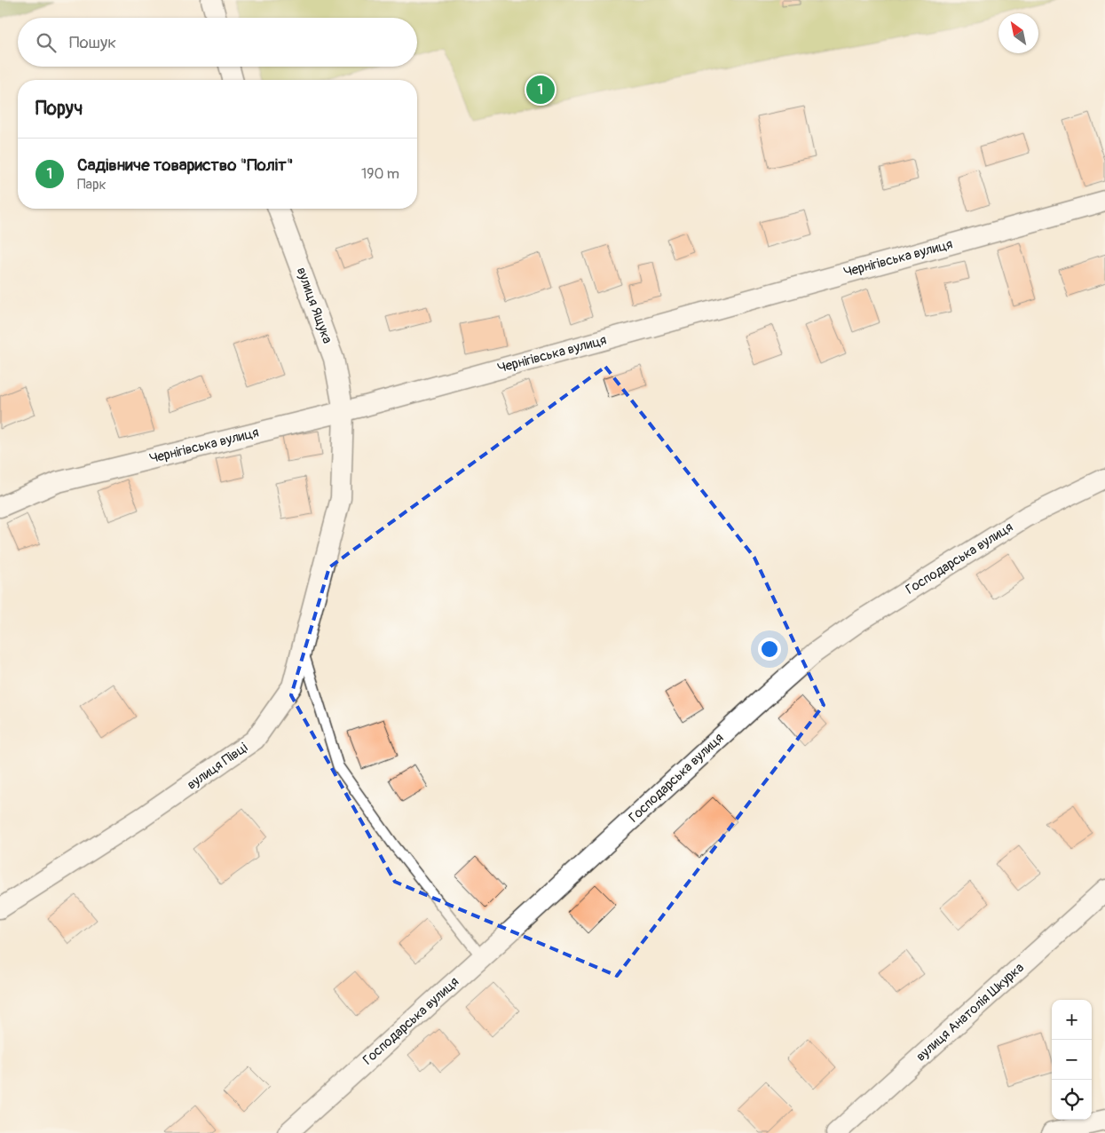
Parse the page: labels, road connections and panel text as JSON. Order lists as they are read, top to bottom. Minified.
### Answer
{"streets":{"street":["Чернігівська вулиця","вулиця Ящука","Господарська вулиця","вулиця Півці","вулиця Анатолія Шкурка"]},"crossings":[["Чернігівська вулиця","вулиця Ящука"],["Чернігівська вулиця","вулиця Півці"],["вулиця Ящука","вулиця Півці"]],"north":"top left","page":{"search":"Пошук","pins":"1","heading":"Поруч","list":[{"mark":"1","name":"Садівниче товариство \"Політ\"","note":"Парк","value":"190 m"}],"map_buttons":["+","−"]}}
